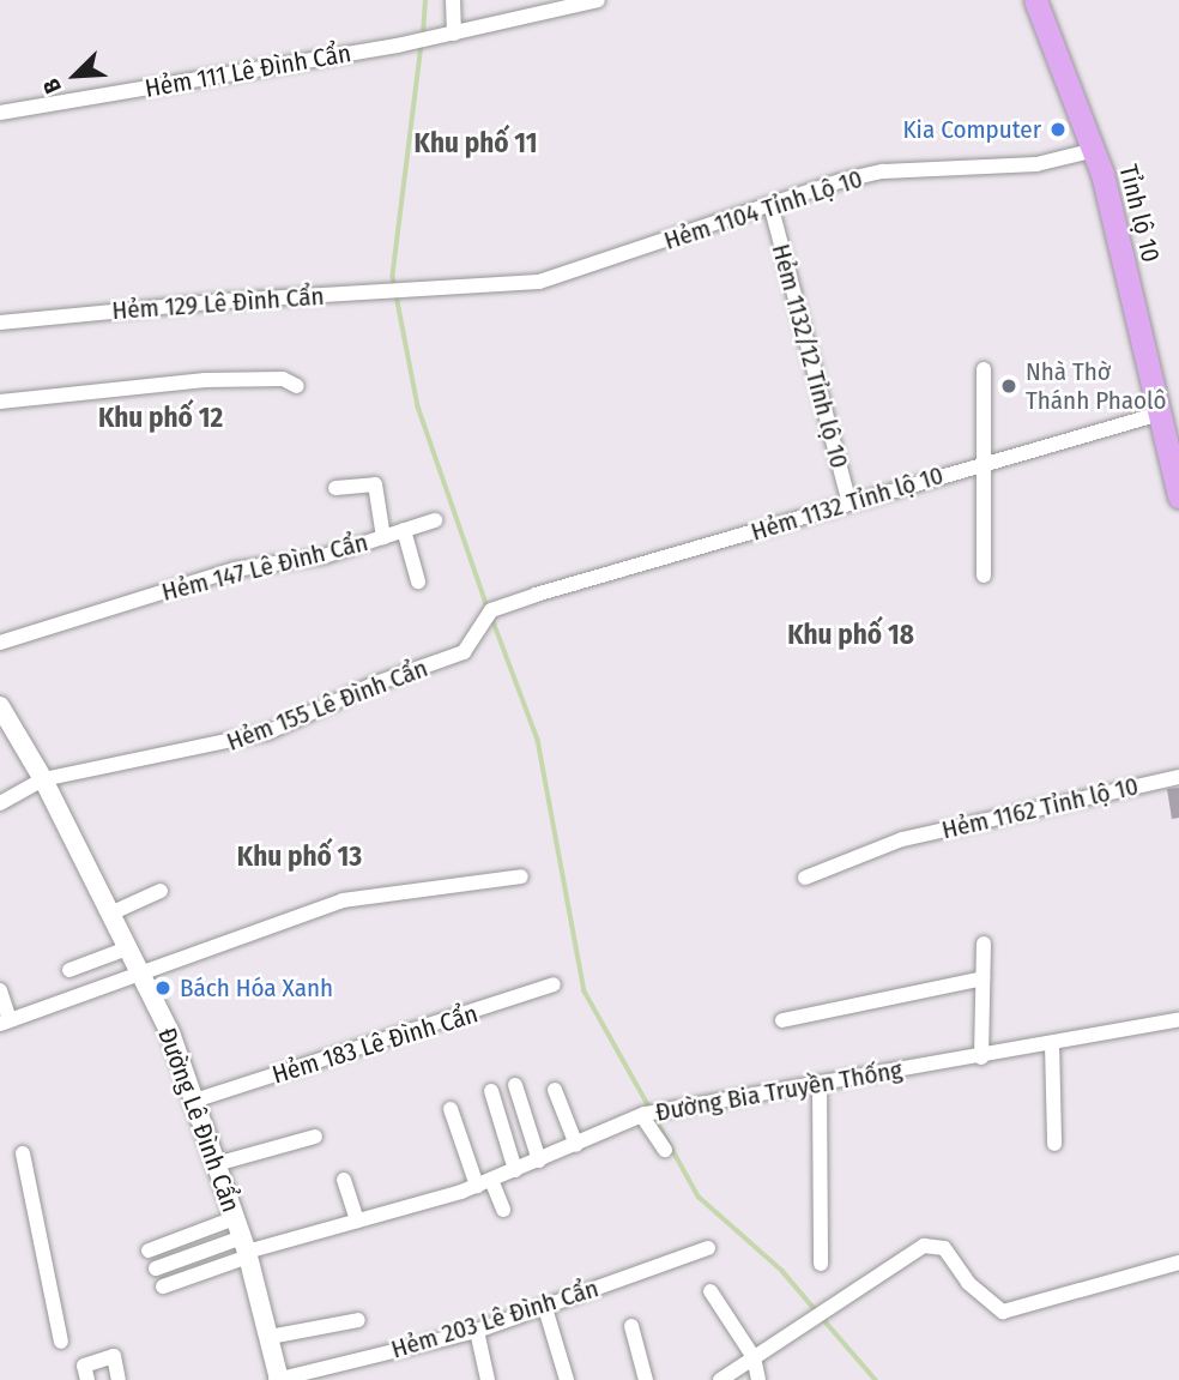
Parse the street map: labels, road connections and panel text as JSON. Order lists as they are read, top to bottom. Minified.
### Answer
{"streets":{"main road":["Tỉnh lộ 10"],"street":["Hẻm 111 Lê Đình Cẩn","Hẻm 1104 Tỉnh Lộ 10","Hẻm 129 Lê Đình Cẩn","Hẻm 1132/12 Tỉnh lộ 10","Hẻm 1132 Tỉnh lộ 10","Hẻm 147 Lê Đình Cẩn","Hẻm 155 Lê Đình Cẩn","Hẻm 1162 Tỉnh lộ 10","Hẻm 183 Lê Đình Cẩn","Đường Bia Truyền Thống","Đường Lê Đình Cẩn","Hẻm 203 Lê Đình Cẩn"]},"crossings":[["Hẻm 1104 Tỉnh Lộ 10","Tỉnh lộ 10"],["Hẻm 1104 Tỉnh Lộ 10","Hẻm 129 Lê Đình Cẩn"],["Hẻm 1104 Tỉnh Lộ 10","Hẻm 1132/12 Tỉnh lộ 10"],["Tỉnh lộ 10","Hẻm 1132 Tỉnh lộ 10"],["Hẻm 1132/12 Tỉnh lộ 10","Hẻm 1132 Tỉnh lộ 10"],["Hẻm 1132 Tỉnh lộ 10","Hẻm 155 Lê Đình Cẩn"],["Hẻm 155 Lê Đình Cẩn","Đường Lê Đình Cẩn"],["Hẻm 183 Lê Đình Cẩn","Đường Lê Đình Cẩn"],["Đường Bia Truyền Thống","Đường Lê Đình Cẩn"],["Đường Lê Đình Cẩn","Hẻm 203 Lê Đình Cẩn"]],"districts":["Khu phố 11","Khu phố 12","Khu phố 18","Khu phố 13"],"places":["Kia Computer","Nhà Thờ Thánh Phaolô","Bách Hóa Xanh"],"north":"bottom left"}
